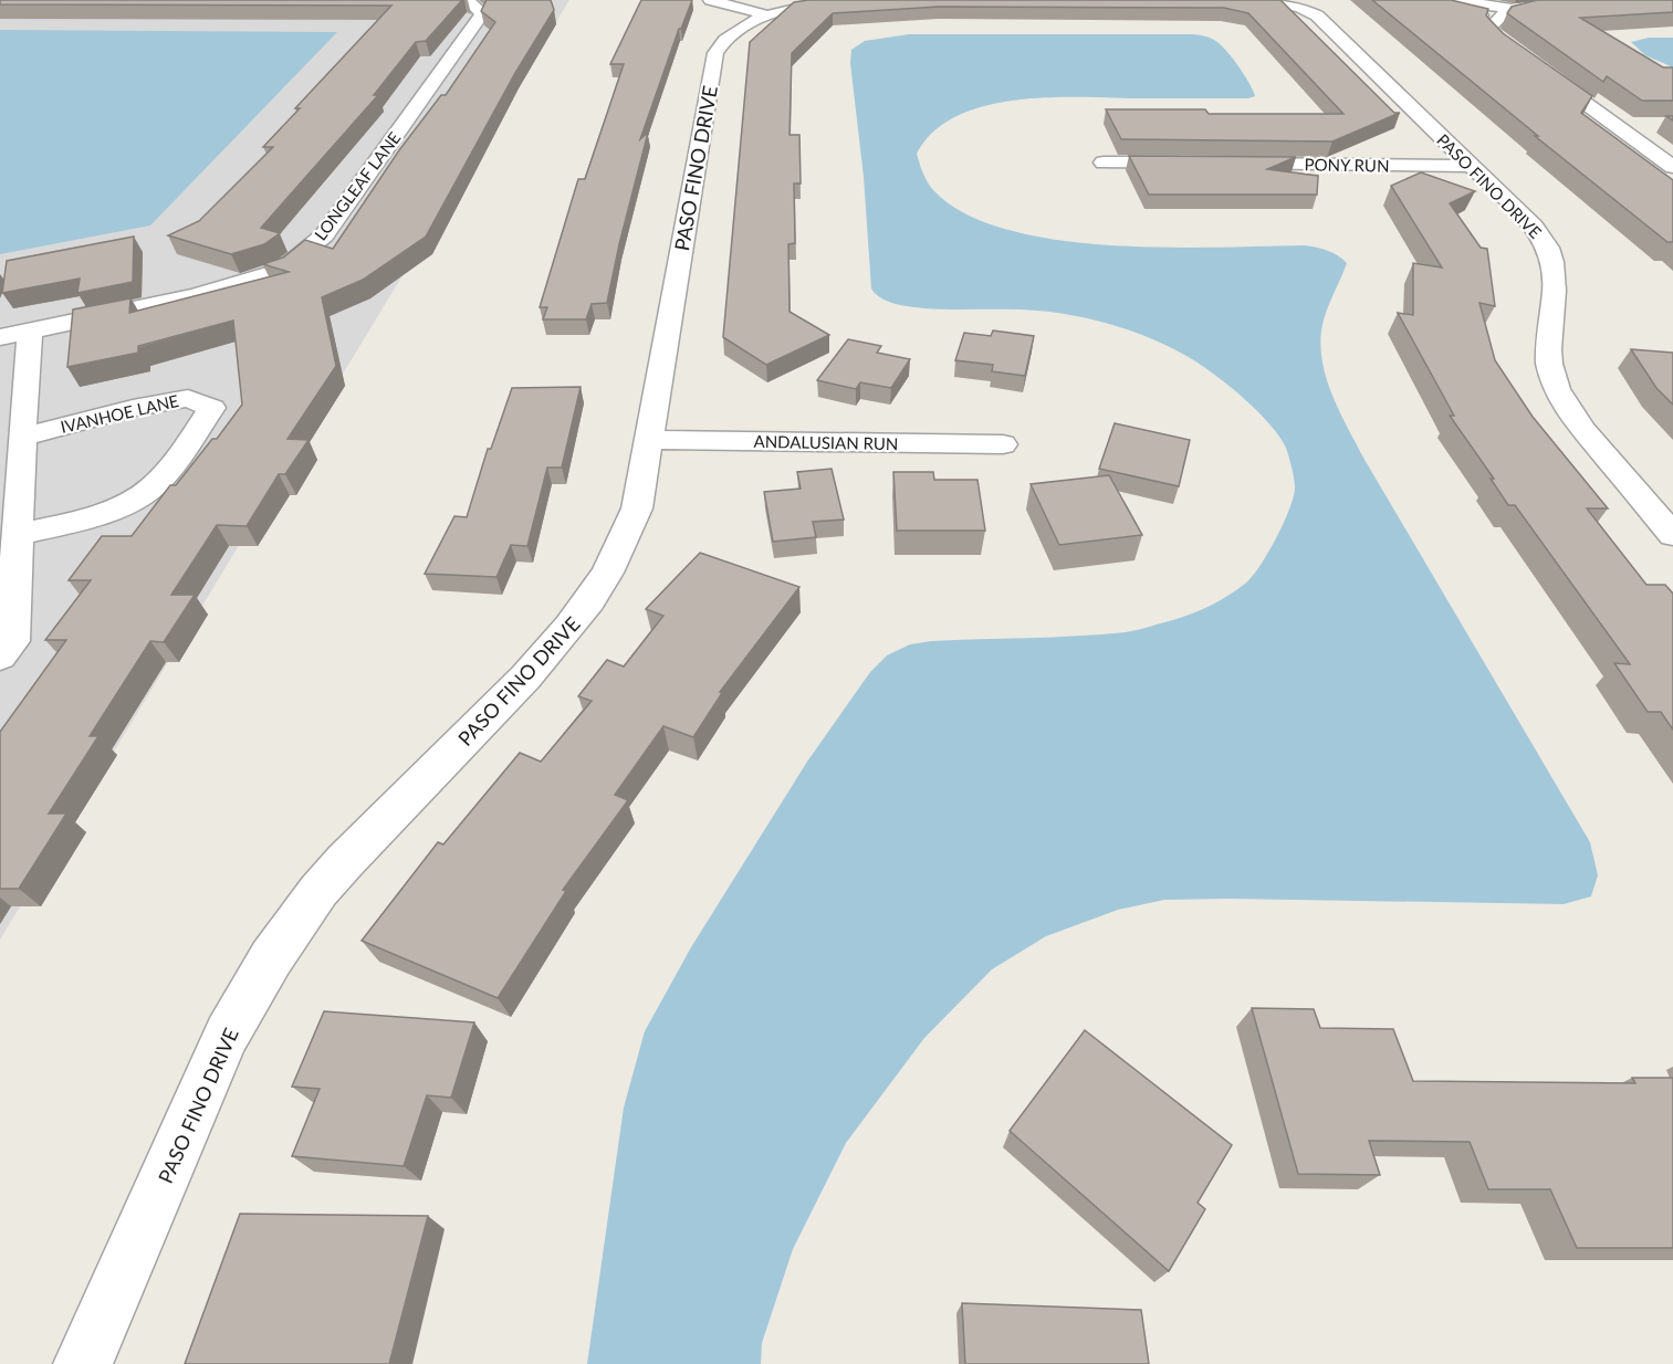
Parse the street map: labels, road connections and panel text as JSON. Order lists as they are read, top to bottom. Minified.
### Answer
{"streets":{"street":["PONY RUN","PASO FINO DRIVE","LONGLEAF LANE","IVANHOE LANE","ANDALUSIAN RUN"]},"crossings":[["PONY RUN","PASO FINO DRIVE"],["PASO FINO DRIVE","ANDALUSIAN RUN"]]}
